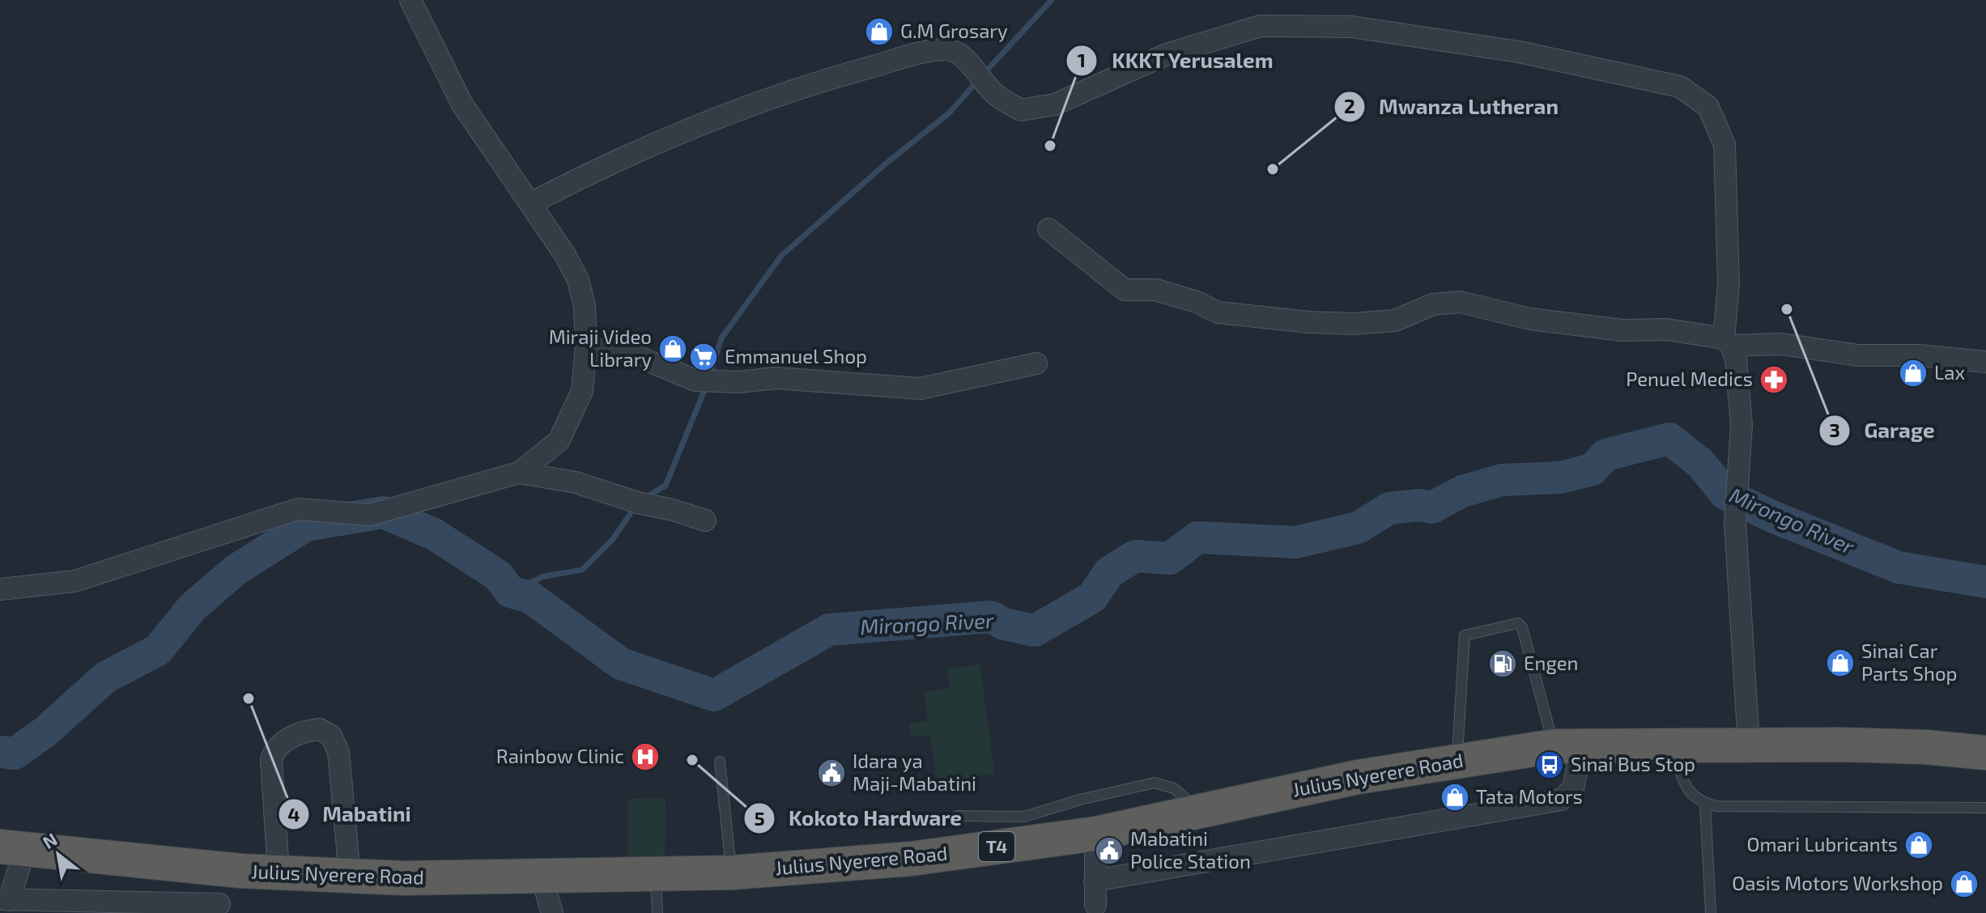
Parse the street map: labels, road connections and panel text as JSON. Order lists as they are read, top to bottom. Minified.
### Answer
{"streets":{"highway":["Julius Nyerere Road","T4"]},"water":["Mirongo River"],"places":{"shop":["G.M Grosary","Miraji Video Library","Lax","Sinai Car Parts Shop","Tata Motors","Omari Lubricants","Oasis Motors Workshop"],"other":["KKKT Yerusalem","Mwanza Lutheran","Garage","Mabatini","Kokoto Hardware"],"supermarket":["Emmanuel Shop"],"pharmacy":["Penuel Medics"],"fuel station":["Engen"],"hospital":["Rainbow Clinic"],"bus stop":["Sinai Bus Stop"],"public building":["Idara ya Maji-Mabatini","Mabatini Police Station"]},"north":"top left"}
